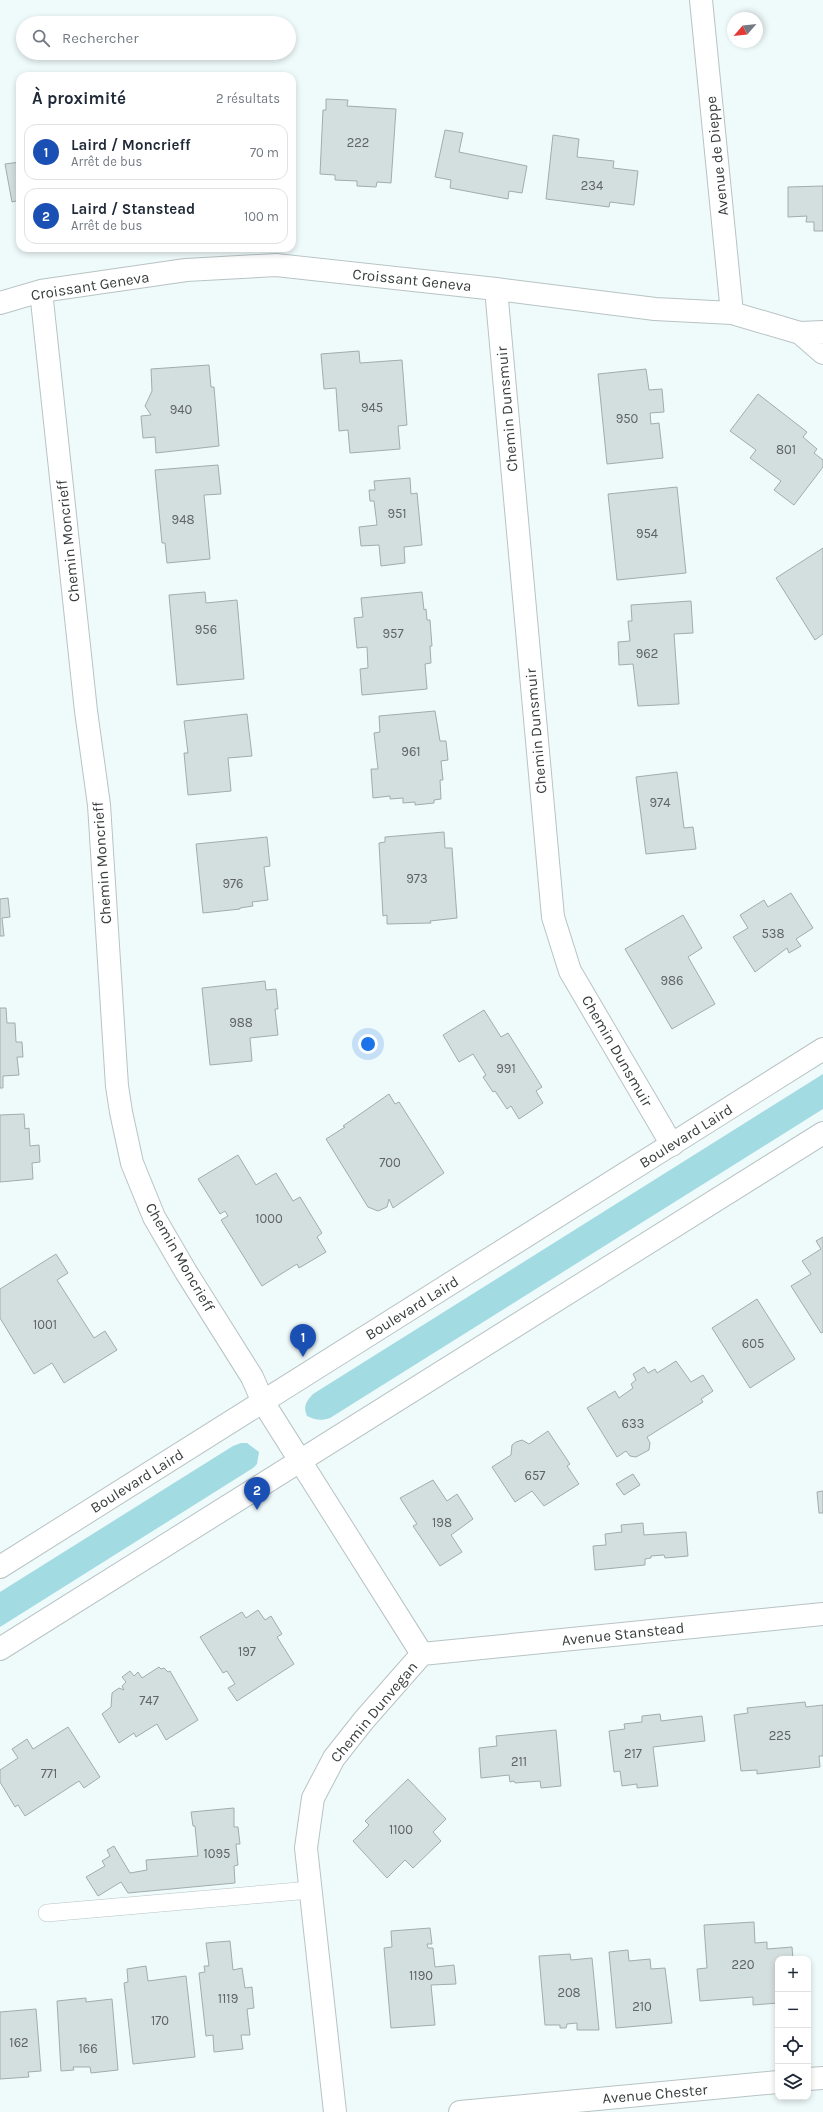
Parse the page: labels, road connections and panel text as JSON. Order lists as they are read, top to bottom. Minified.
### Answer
{"streets":{"street":["Avenue de Dieppe","Croissant Geneva","Chemin Dunsmuir","Chemin Moncrieff","Boulevard Laird","Avenue Stanstead","Chemin Dunvegan","Avenue Chester"]},"crossings":[["Avenue de Dieppe","Croissant Geneva"],["Croissant Geneva","Chemin Dunsmuir"],["Croissant Geneva","Chemin Moncrieff"],["Chemin Dunsmuir","Boulevard Laird"],["Chemin Moncrieff","Boulevard Laird"],["Chemin Moncrieff","Chemin Dunvegan"],["Boulevard Laird","Chemin Dunvegan"],["Avenue Stanstead","Chemin Dunvegan"]],"house_numbers":["222","234","945","940","950","801","951","948","954","956","957","962","961","974","973","976","538","986","988","991","700","1000","1001","605","633","657","198","197","747","225","217","211","771","1100","1095","220","1190","208","1119","210","170","162","166"],"north":"bottom left","page":{"search":"Rechercher","heading":["À proximité","2 résultats"],"list":[{"mark":"1","name":"Laird / Moncrieff","note":"Arrêt de bus","value":"70 m"},{"mark":"2","name":"Laird / Stanstead","note":"Arrêt de bus","value":"100 m"}],"pins":["1","2"],"map_buttons":["+","−"]}}
